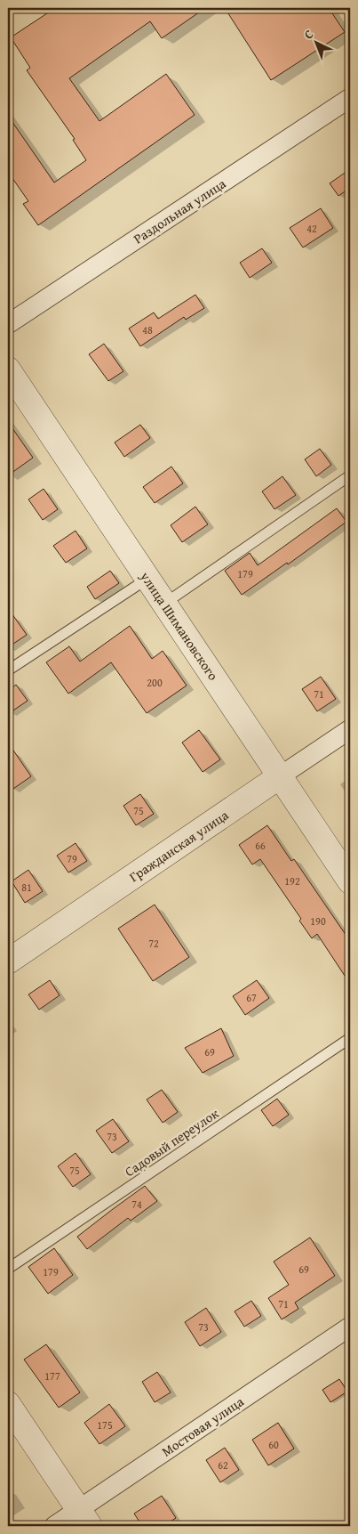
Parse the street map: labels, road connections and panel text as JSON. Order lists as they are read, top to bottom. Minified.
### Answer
{"streets":{"street":["Раздольная улица","улица Шимановского","Гражданская улица","Мостовая улица"],"lane":["Садовый переулок"]},"crossings":[["улица Шимановского","Гражданская улица"]],"house_numbers":["42","48","179","200","71","75","66","79","192","81","190","72","67","69","73","75","74","69","179","71","73","177","175","60","62"],"north":"top left"}
